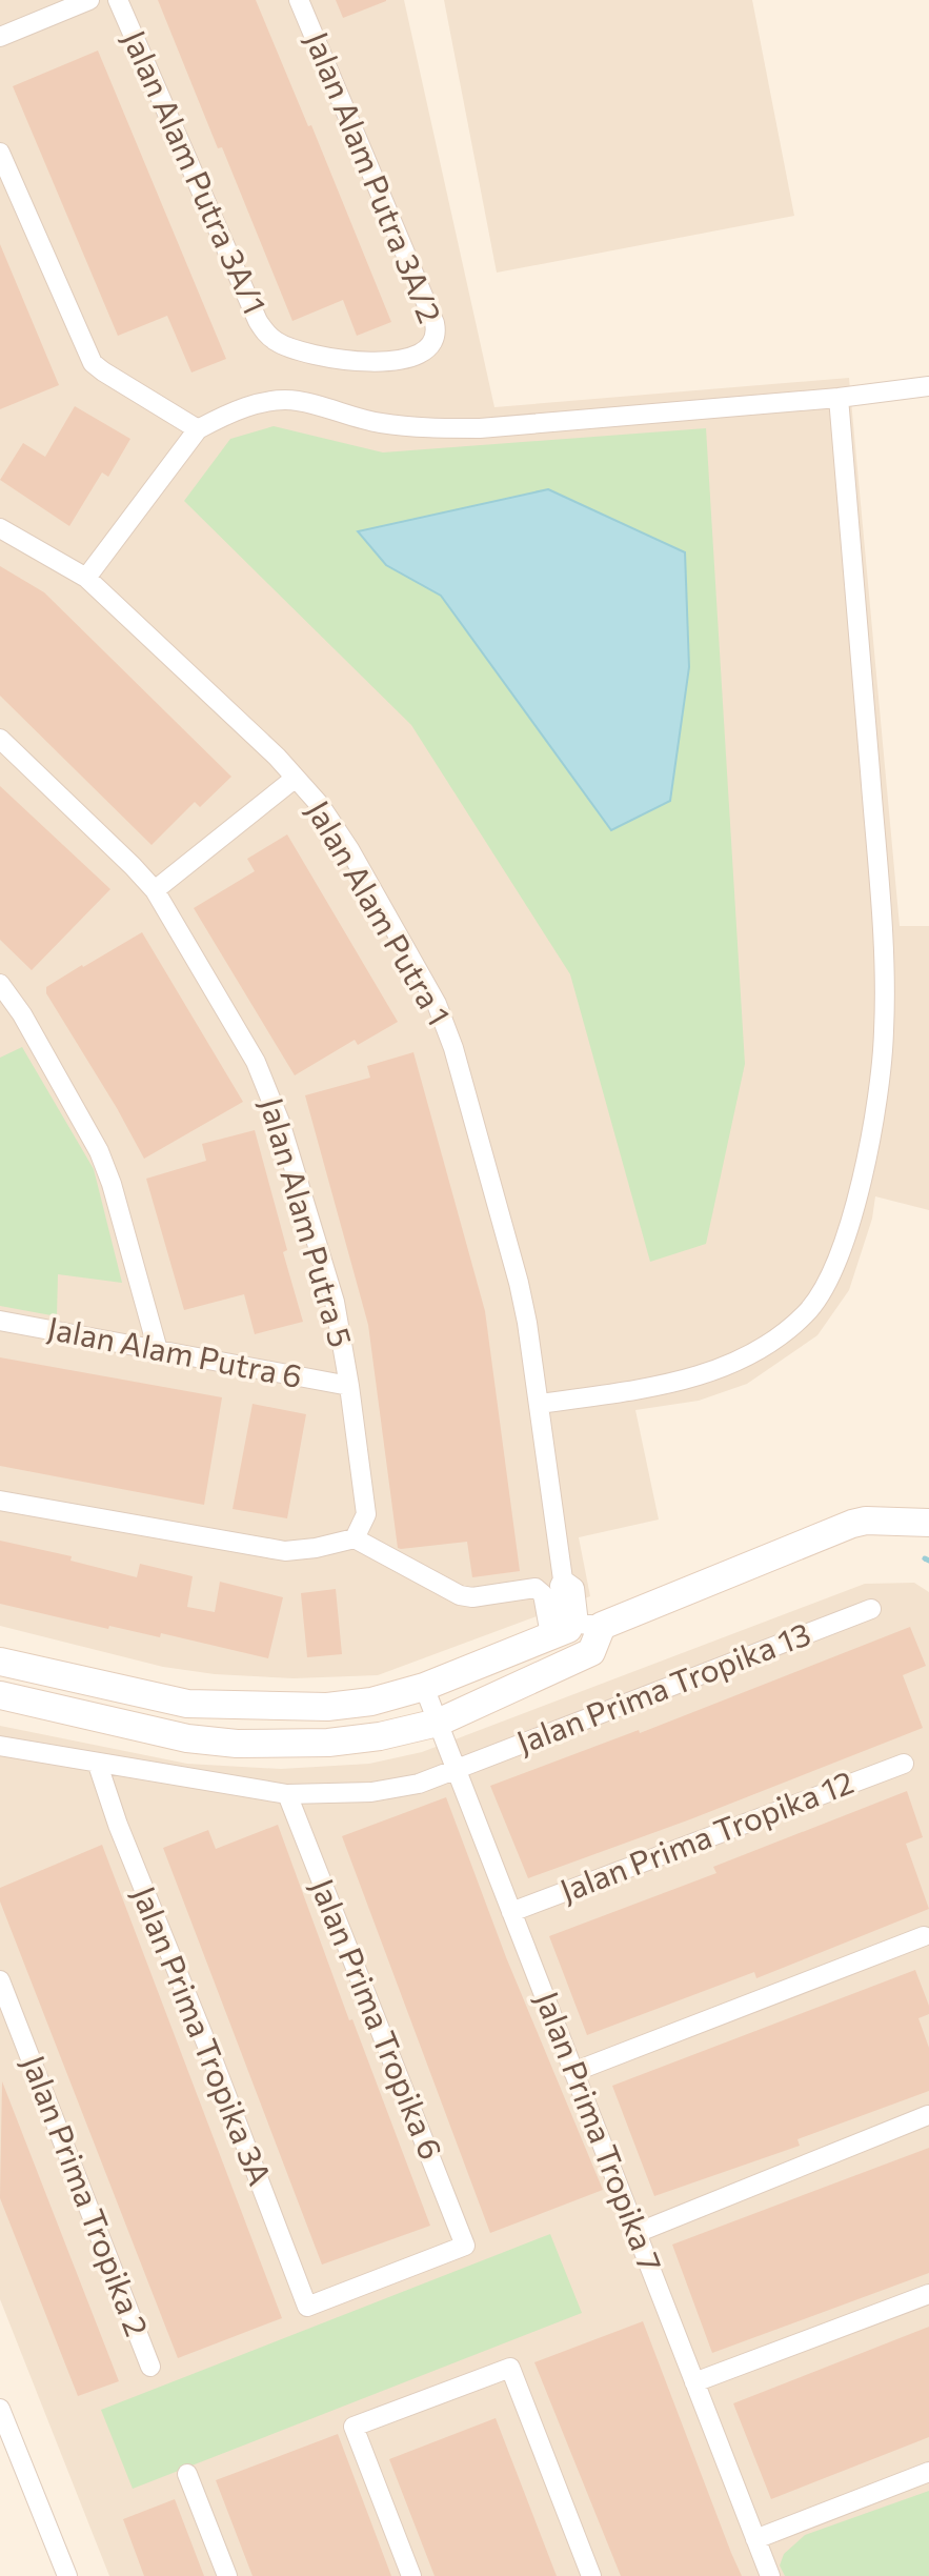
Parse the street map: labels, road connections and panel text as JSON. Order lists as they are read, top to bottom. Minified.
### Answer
{"streets":{"street":["Jalan Alam Putra 3A/1","Jalan Alam Putra 3A/2","Jalan Alam Putra 1","Jalan Alam Putra 5","Jalan Alam Putra 6","Jalan Prima Tropika 13","Jalan Prima Tropika 12","Jalan Prima Tropika 6","Jalan Prima Tropika 3A","Jalan Prima Tropika 7","Jalan Prima Tropika 2"]},"crossings":[["Jalan Alam Putra 3A/1","Jalan Alam Putra 3A/2"],["Jalan Alam Putra 5","Jalan Alam Putra 6"],["Jalan Prima Tropika 13","Jalan Prima Tropika 6"],["Jalan Prima Tropika 13","Jalan Prima Tropika 3A"],["Jalan Prima Tropika 13","Jalan Prima Tropika 7"],["Jalan Prima Tropika 12","Jalan Prima Tropika 7"],["Jalan Prima Tropika 6","Jalan Prima Tropika 3A"]]}
